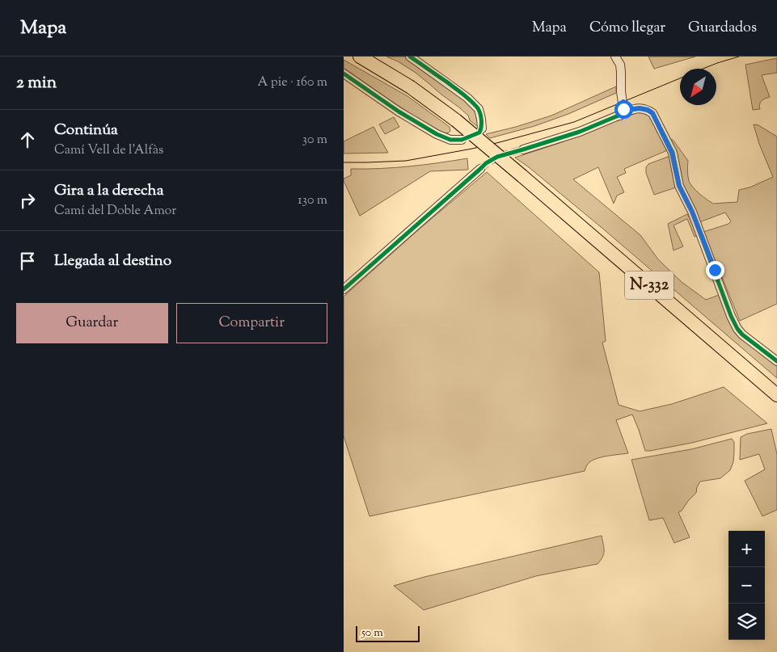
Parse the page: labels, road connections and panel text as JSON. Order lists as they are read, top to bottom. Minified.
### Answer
{"streets":{"highway":["N-332"]},"scale_bar":"50 m","north":"bottom left","page":{"header":"Mapa","nav":["Mapa","Cómo llegar","Guardados"],"heading":["2 min","A pie · 160 m"],"list":[["Continúa","Camí Vell de l'Alfàs","30 m"],["Gira a la derecha","Camí del Doble Amor","130 m"],"Llegada al destino"],"buttons":["Guardar","Compartir"],"map_buttons":["+","−"],"scale":"50 m"}}
